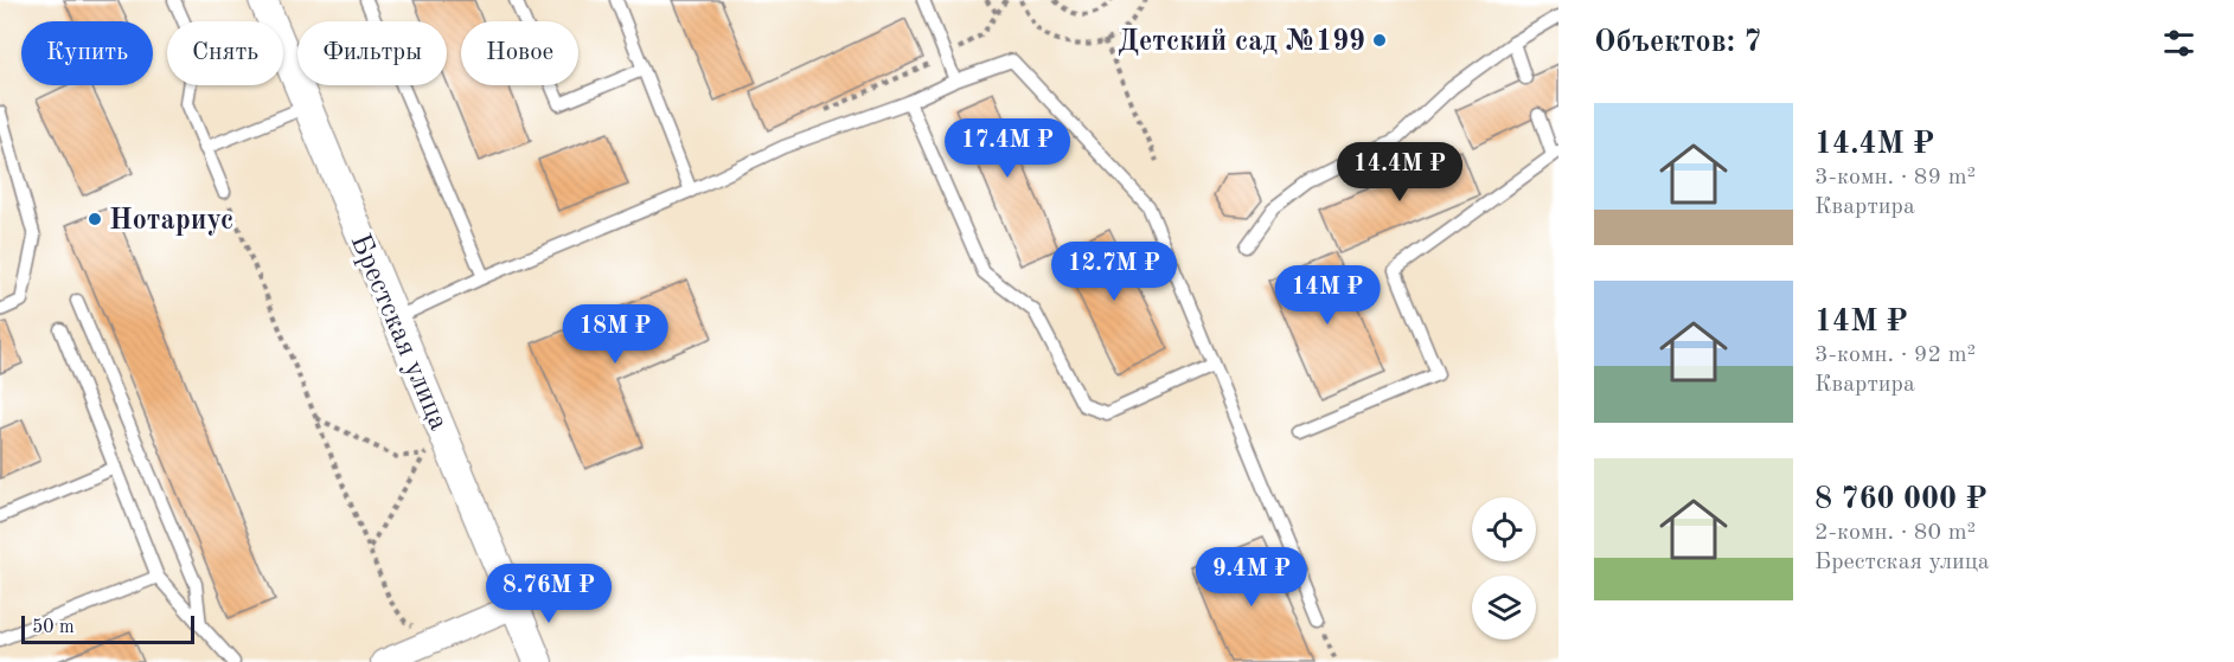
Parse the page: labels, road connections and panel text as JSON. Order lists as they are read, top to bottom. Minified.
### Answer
{"streets":{"street":["Брестская улица"]},"places":["Детский сад №199","Нотариус"],"scale_bar":"50 m","page":{"heading":"Объектов: 7","chip":["Купить","Снять","Фильтры","Новое"],"list":[{"name":"14.4M ₽","note":"3-комн. · 89 m² · Квартира"},{"name":"14M ₽","note":"3-комн. · 92 m² · Квартира"},{"name":"8 760 000 ₽","note":"2-комн. · 80 m² · Брестская улица"}],"price":["17.4M ₽","14.4M ₽","12.7M ₽","14M ₽","18M ₽","9.4M ₽","8.76M ₽"],"scale":"50 m"}}
